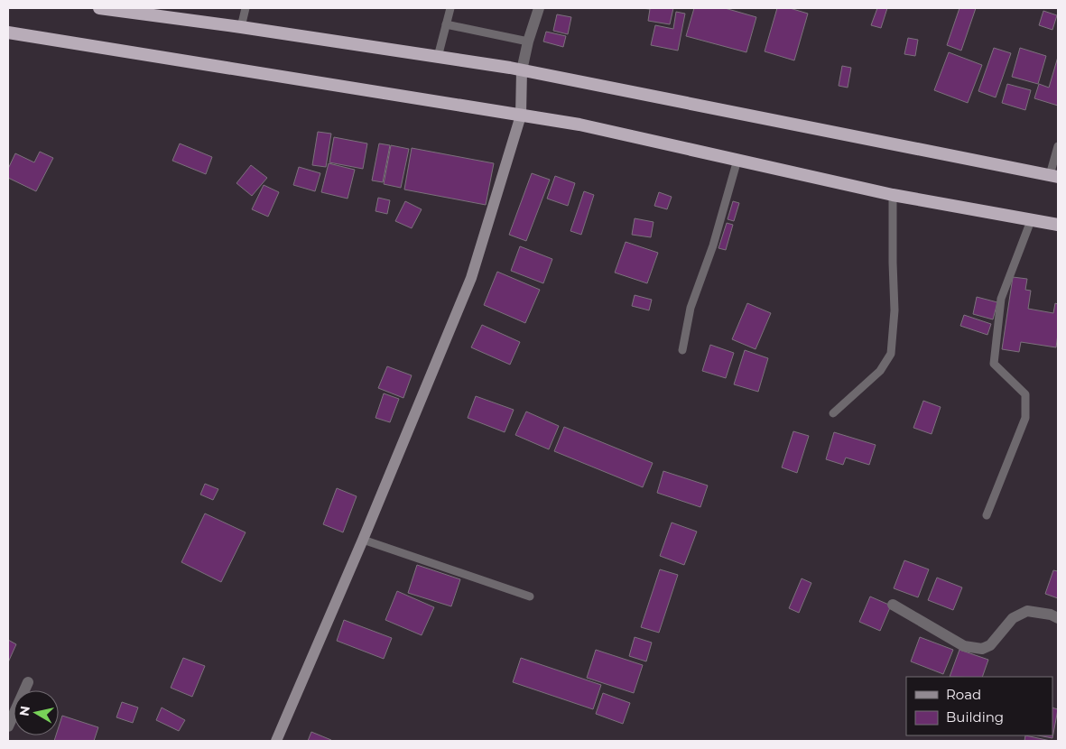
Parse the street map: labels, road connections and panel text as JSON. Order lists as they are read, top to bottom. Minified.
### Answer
{"legend":["Road","Building"],"north":"left"}
